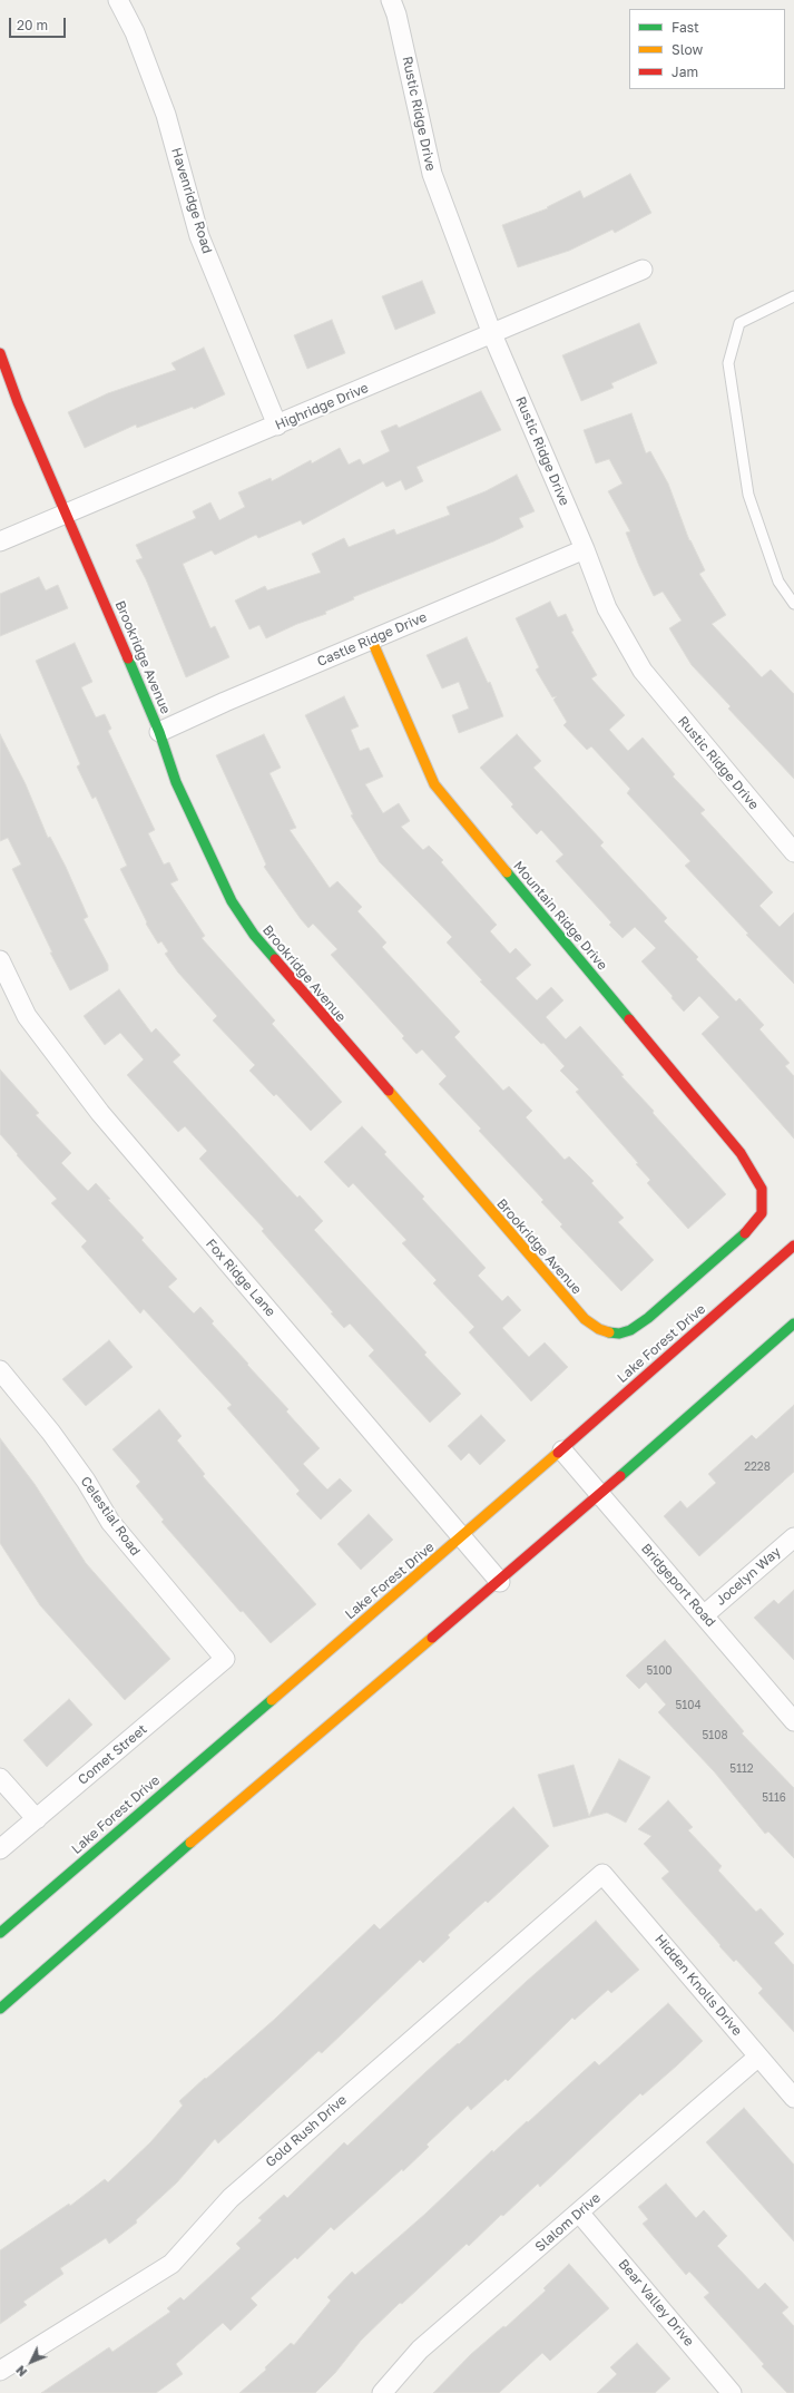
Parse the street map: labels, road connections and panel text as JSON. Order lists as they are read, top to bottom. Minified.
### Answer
{"streets":{"main road":["Brookridge Avenue","Mountain Ridge Drive","Lake Forest Drive"],"street":["Rustic Ridge Drive","Havenridge Road","Highridge Drive","Castle Ridge Drive","Fox Ridge Lane","Celestial Road","Jocelyn Way","Bridgeport Road","Comet Street","Hidden Knolls Drive","Gold Rush Drive","Slalom Drive","Bear Valley Drive"]},"crossings":[["Rustic Ridge Drive","Highridge Drive"],["Rustic Ridge Drive","Castle Ridge Drive"],["Havenridge Road","Highridge Drive"],["Highridge Drive","Brookridge Avenue"],["Castle Ridge Drive","Brookridge Avenue"],["Castle Ridge Drive","Mountain Ridge Drive"],["Brookridge Avenue","Mountain Ridge Drive"],["Fox Ridge Lane","Lake Forest Drive"],["Lake Forest Drive","Bridgeport Road"],["Celestial Road","Comet Street"],["Jocelyn Way","Bridgeport Road"],["Hidden Knolls Drive","Gold Rush Drive"],["Hidden Knolls Drive","Slalom Drive"],["Slalom Drive","Bear Valley Drive"]],"house_numbers":["2228","5100","5104","5108","5112","5116"],"legend":["Fast","Slow","Jam"],"scale_bar":"20 m","north":"bottom left"}
